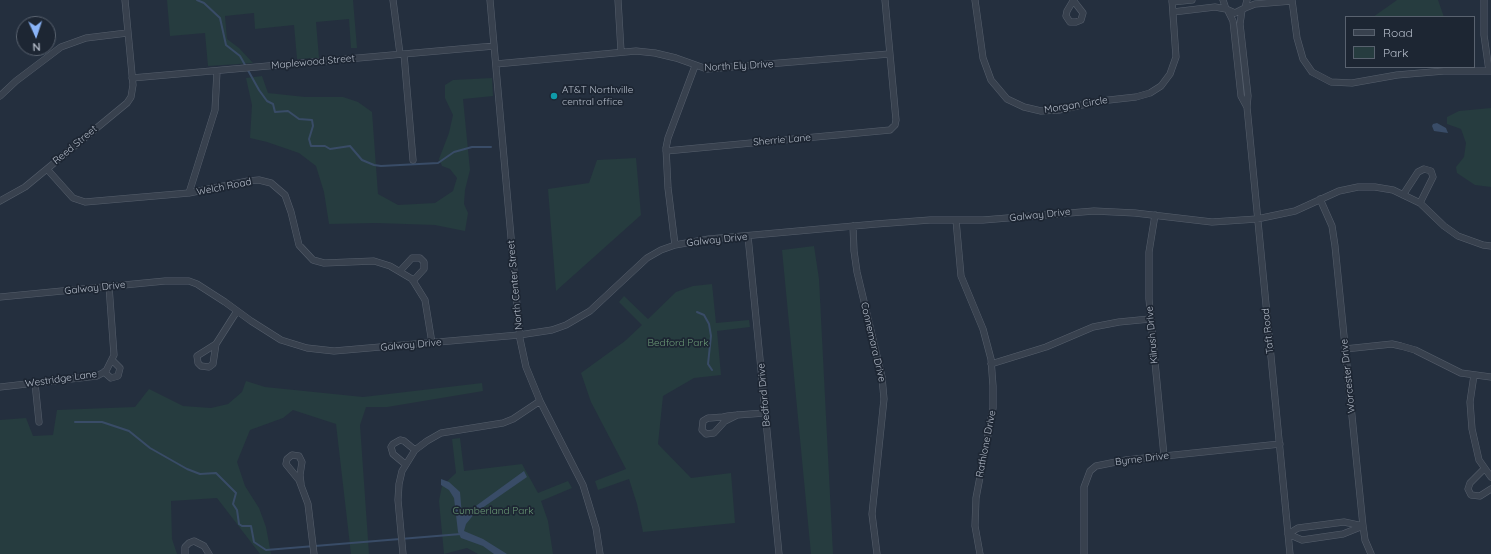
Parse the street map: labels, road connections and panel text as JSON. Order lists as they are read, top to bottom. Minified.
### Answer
{"streets":{"street":["Maplewood Street","North Ely Drive","Morgan Circle","Sherrie Lane","Reed Street","Welch Road","Galway Drive","North Center Street","Taft Road","Kilrush Drive","Connemara Drive","Worcester Drive","Westridge Lane","Bedford Drive","Rathlone Drive","Byrne Drive"]},"crossings":[["Maplewood Street","Reed Street"],["Maplewood Street","North Center Street"],["North Ely Drive","Sherrie Lane"],["North Ely Drive","North Center Street"],["Reed Street","Welch Road"],["Welch Road","Galway Drive"],["Galway Drive","North Center Street"],["Galway Drive","Taft Road"],["Galway Drive","Kilrush Drive"],["Galway Drive","Connemara Drive"],["Galway Drive","Worcester Drive"],["Galway Drive","Bedford Drive"],["Galway Drive","Rathlone Drive"],["Taft Road","Byrne Drive"],["Kilrush Drive","Byrne Drive"]],"parks":["Bedford Park","Cumberland Park"],"places":["AT&T Northville central office"],"legend":["Road","Park"],"north":"bottom"}
